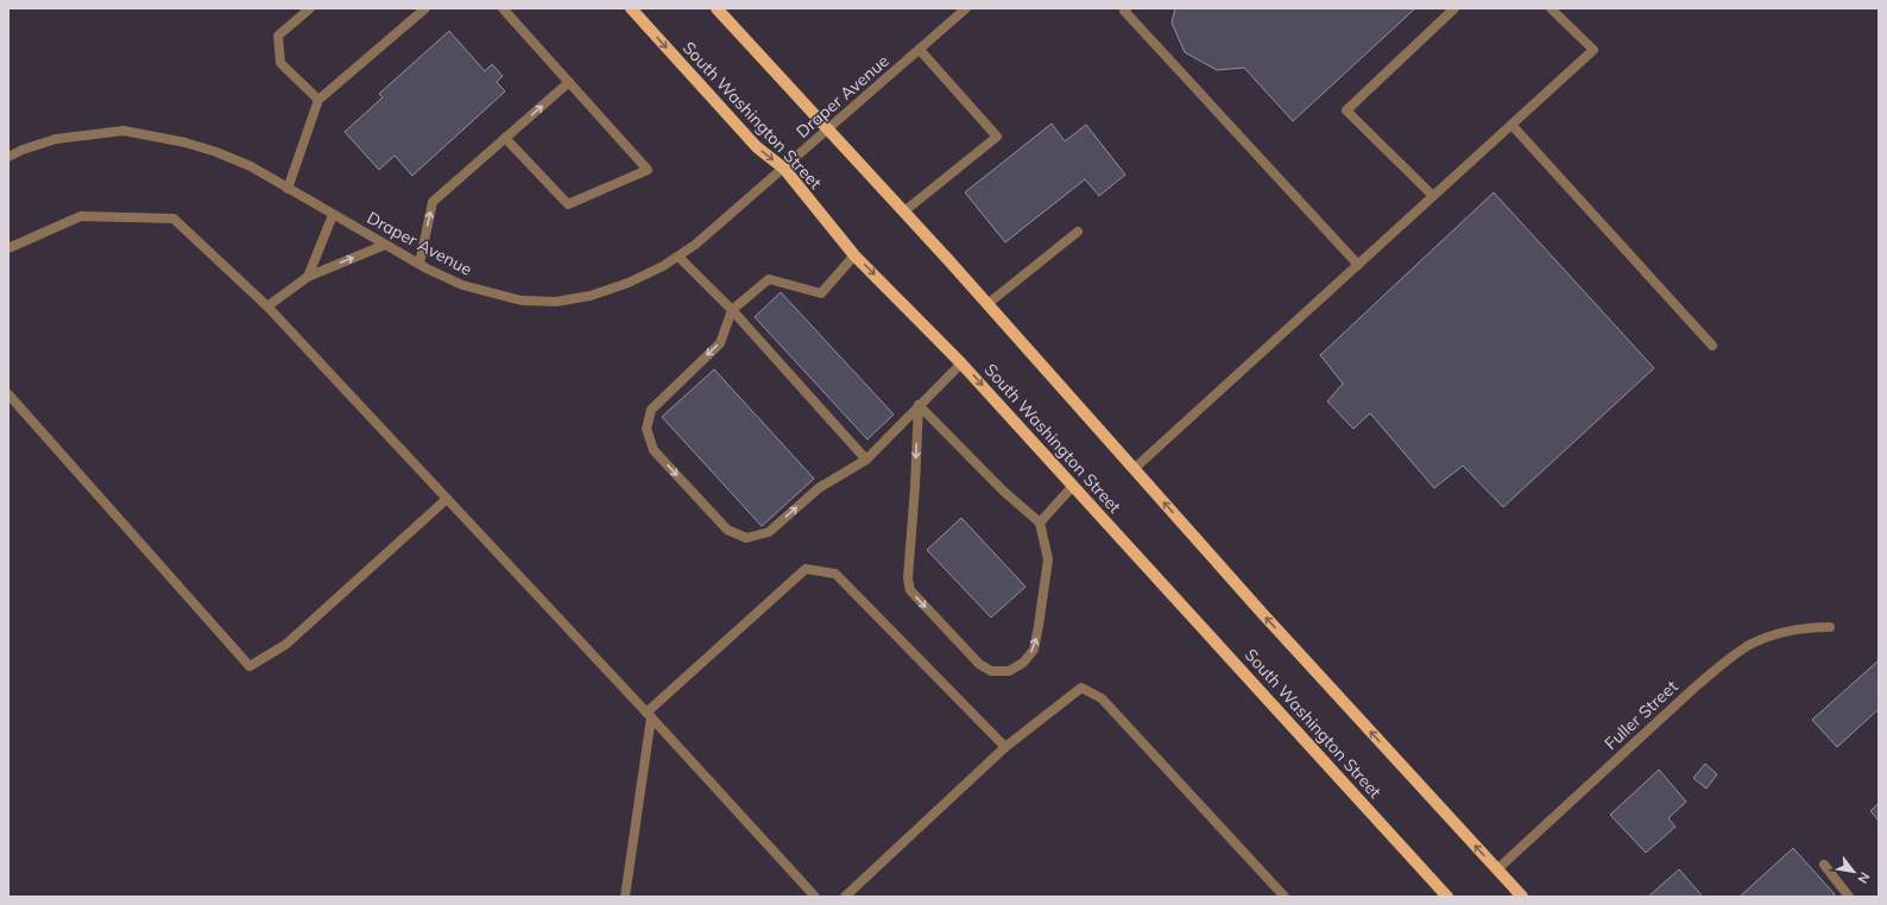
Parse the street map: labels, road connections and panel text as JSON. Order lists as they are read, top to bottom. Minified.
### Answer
{"streets":{"main road":["South Washington Street"],"street":["Draper Avenue","Fuller Street"]},"crossings":[["Draper Avenue","South Washington Street"]],"north":"bottom right"}
